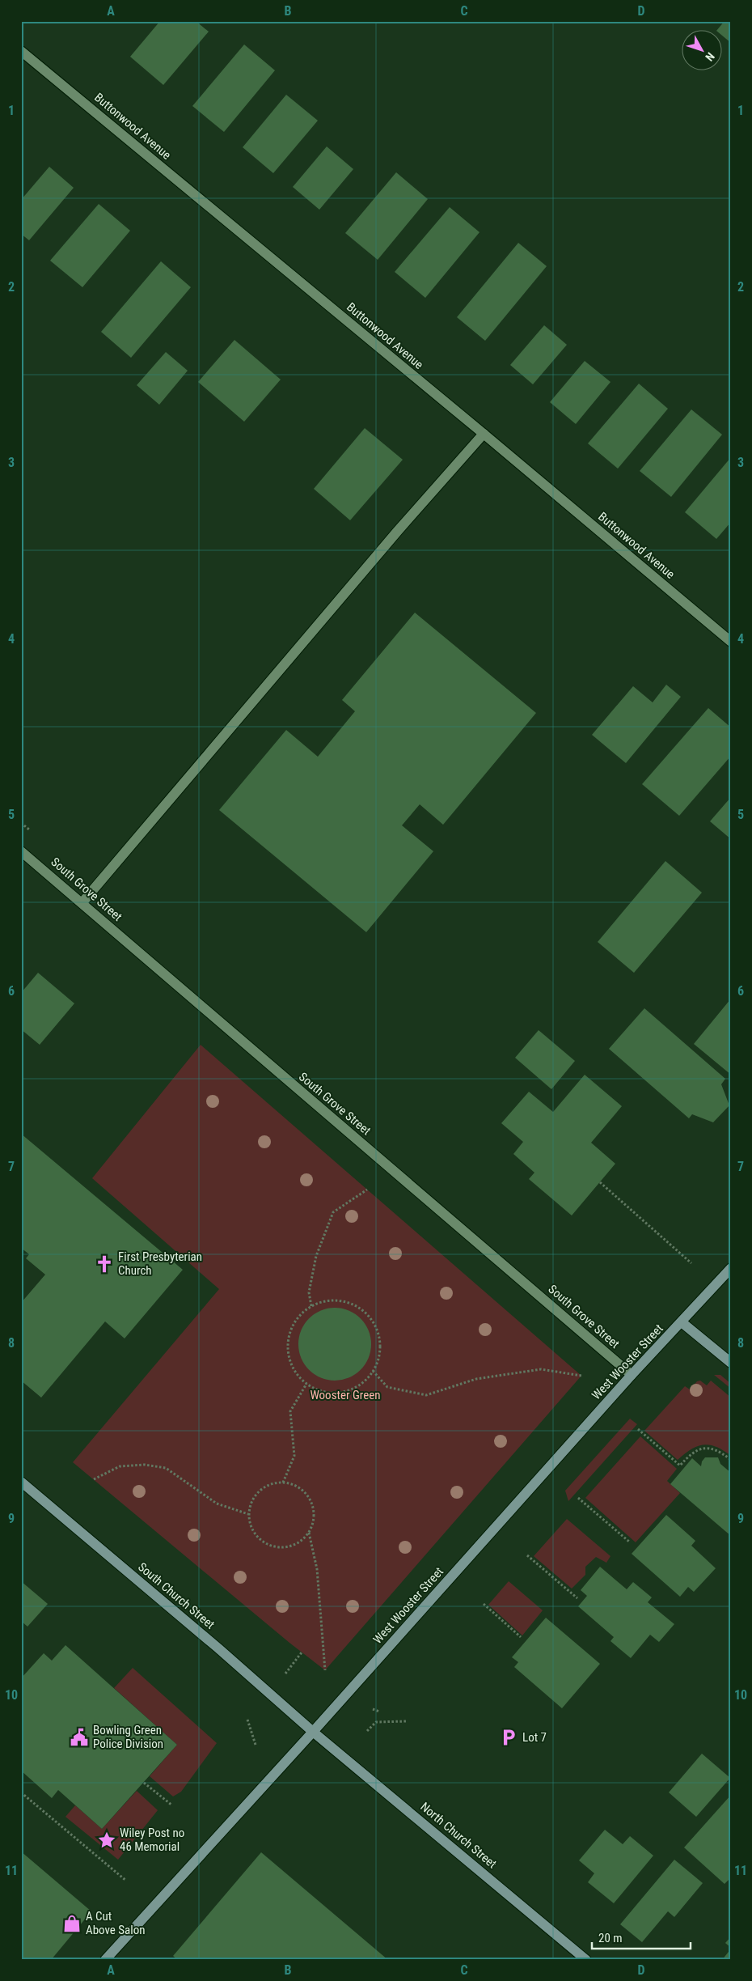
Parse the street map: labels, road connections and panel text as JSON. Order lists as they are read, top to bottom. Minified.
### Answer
{"streets":{"main road":["West Wooster Street","South Church Street","North Church Street"],"street":["Buttonwood Avenue","South Grove Street"]},"crossings":[["South Grove Street","West Wooster Street"],["West Wooster Street","South Church Street"],["West Wooster Street","North Church Street"],["South Church Street","North Church Street"]],"parks":["Wooster Green"],"places":{"church":["First Presbyterian Church"],"public building":["Bowling Green Police Division"],"parking":["Lot 7"],"place":["Wiley Post no 46 Memorial"],"shop":["A Cut Above Salon"]},"scale_bar":"20 m","north":"bottom right","grid":{"columns":["A","B","C","D"],"rows":["1","2","3","4","5","6","7","8","9","10","11"]}}
